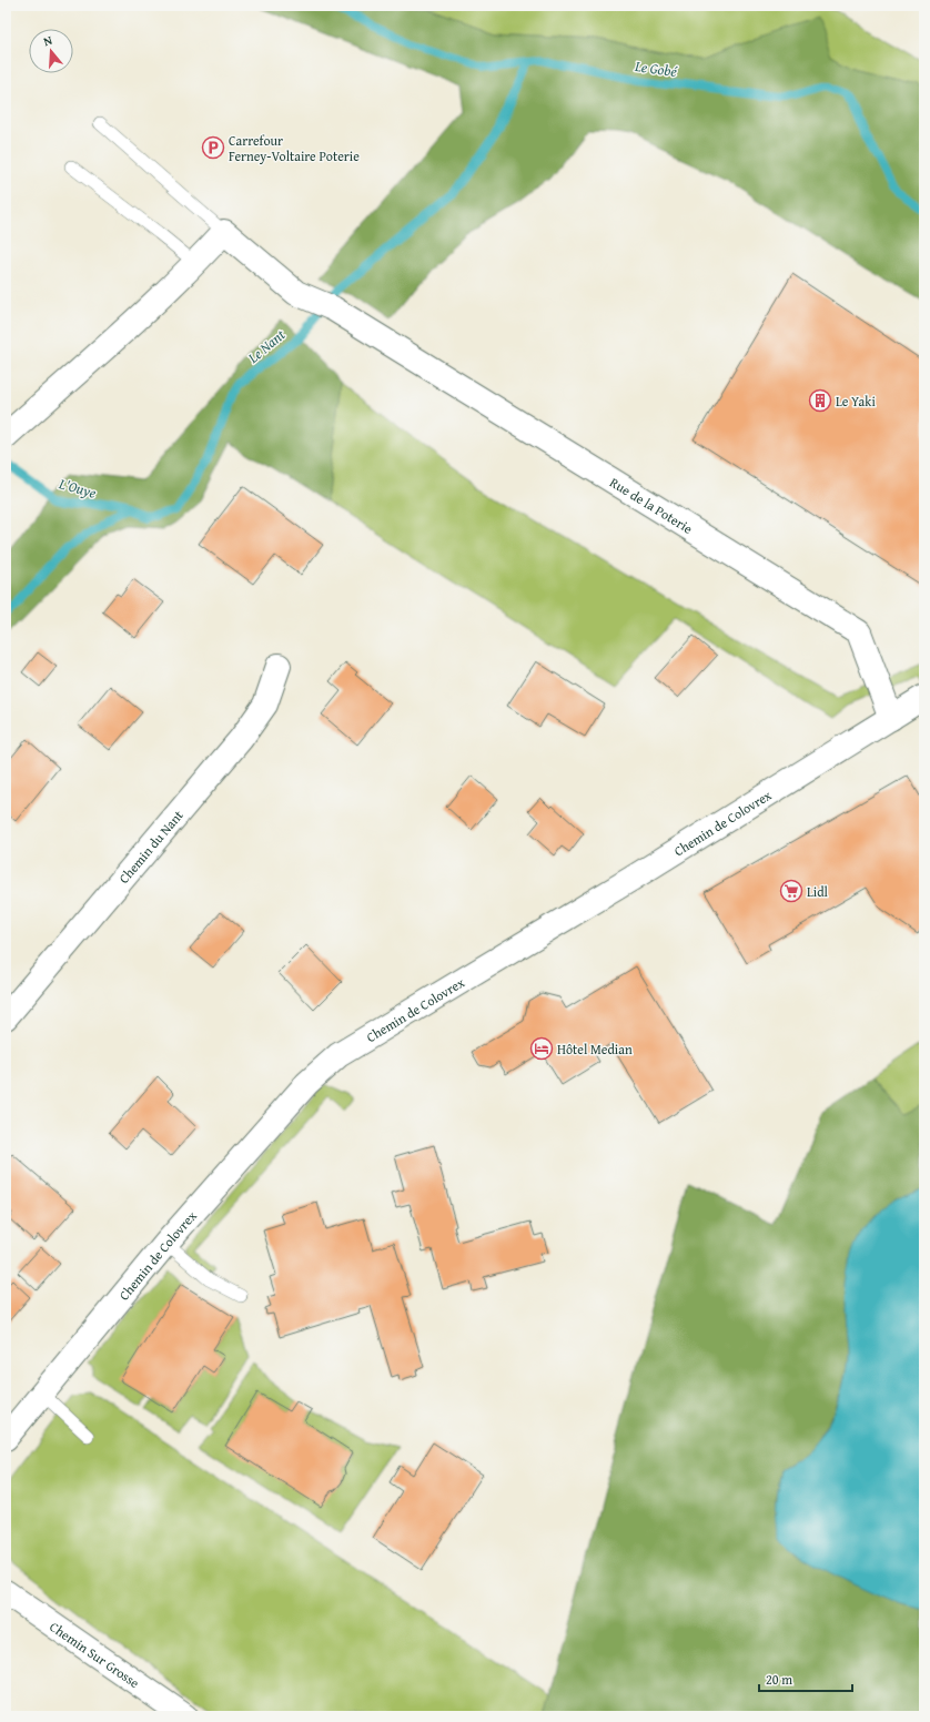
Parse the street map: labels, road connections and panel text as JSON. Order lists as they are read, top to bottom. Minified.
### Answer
{"streets":{"street":["Rue de la Poterie","Chemin de Colovrex","Chemin du Nant","Chemin Sur Grosse"]},"crossings":[["Rue de la Poterie","Chemin de Colovrex"]],"water":["Le Gobé","Le Nant","L'Ouye"],"places":{"parking":["Carrefour Ferney-Voltaire Poterie"],"building":["Le Yaki"],"supermarket":["Lidl"],"hotel":["Hôtel Median"]},"scale_bar":"20 m","north":"top"}
